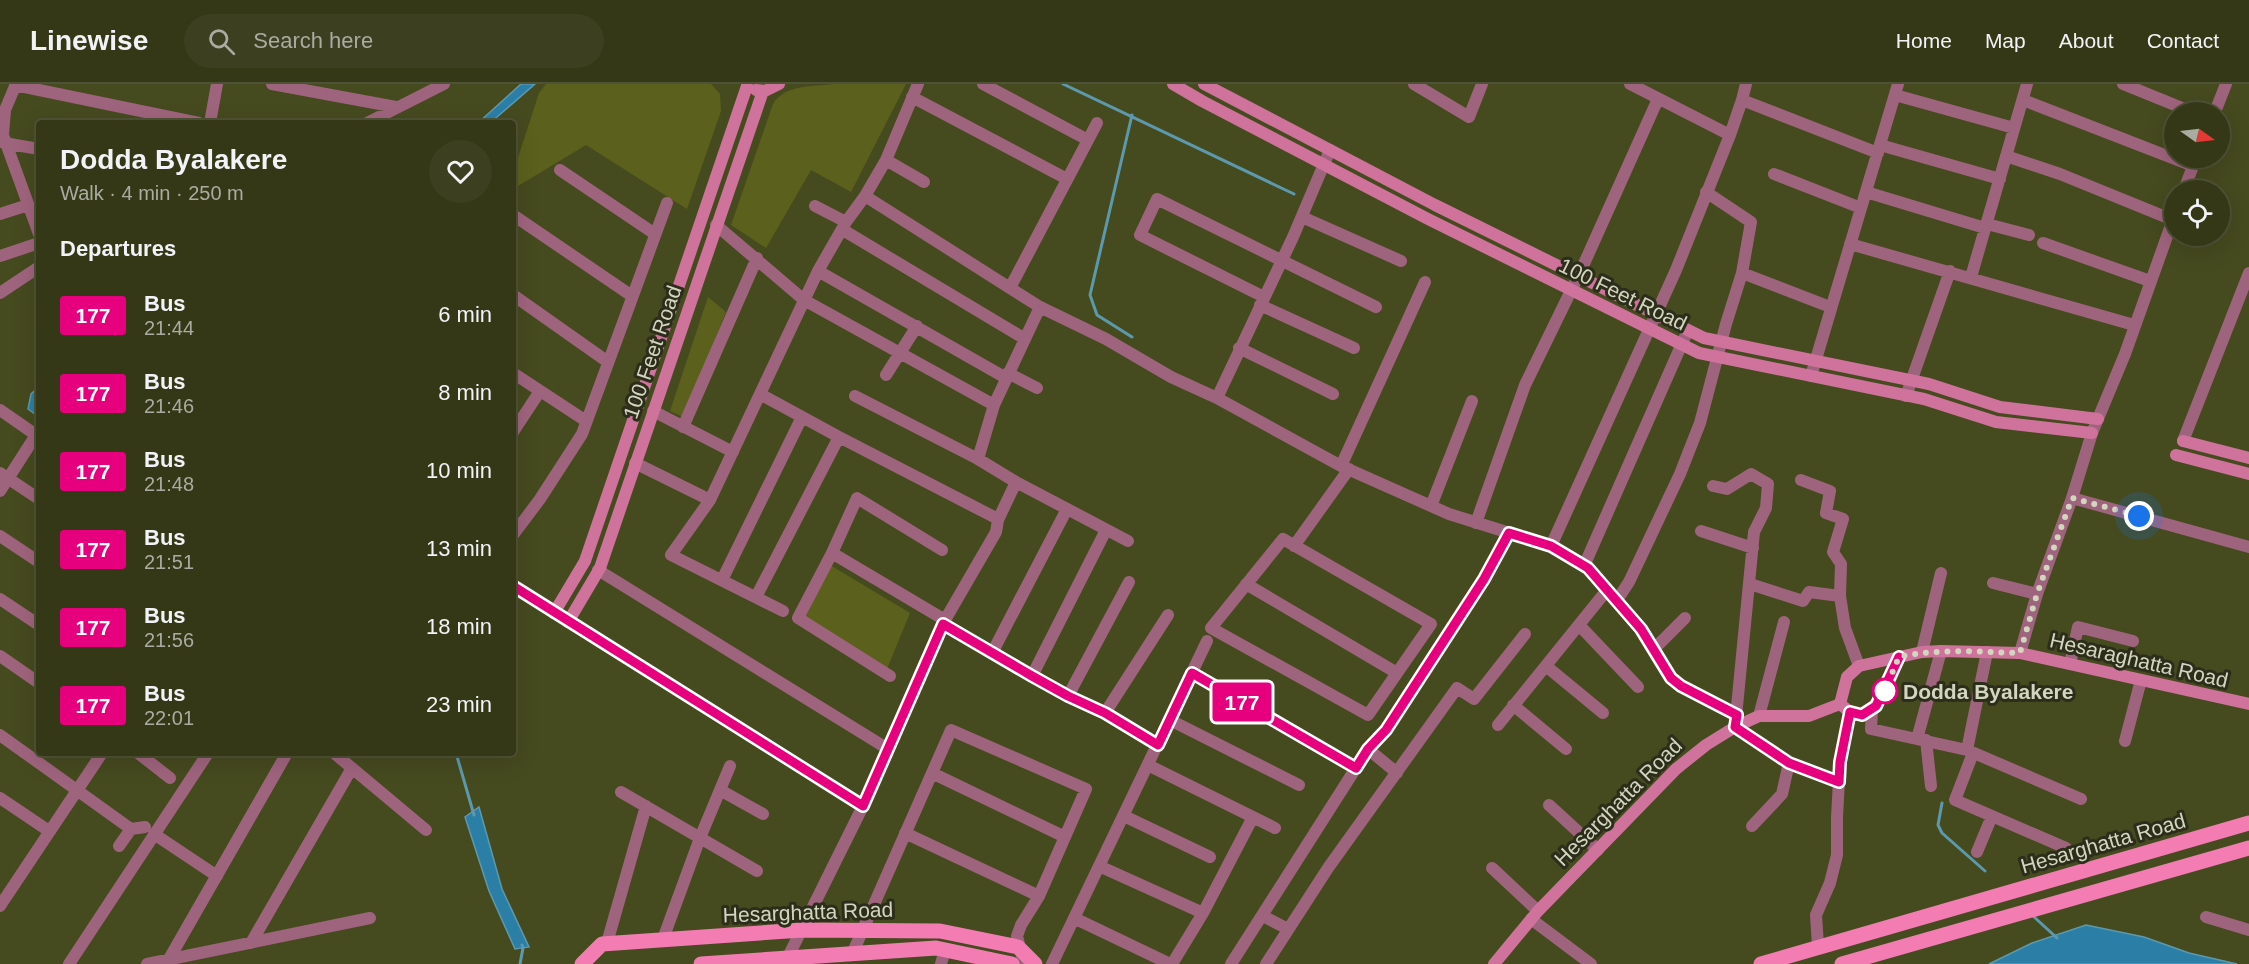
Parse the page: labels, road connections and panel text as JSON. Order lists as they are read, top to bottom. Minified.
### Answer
{"streets":{"main road":["100 Feet Road","Hesaraghatta Road","Hesarghatta Road"]},"places":["Dodda Byalakere"],"lines":["bus line 177"],"north":"right","page":{"header":"Linewise","search":"Search here","nav":["Home","Map","About","Contact"],"on_map":"177","heading":[["Dodda Byalakere","Walk · 4 min · 250 m"],"Departures"],"list":[{"mark":"177","name":"Bus","note":"21:44","value":"6 min"},{"mark":"177","name":"Bus","note":"21:46","value":"8 min"},{"mark":"177","name":"Bus","note":"21:48","value":"10 min"},{"mark":"177","name":"Bus","note":"21:51","value":"13 min"},{"mark":"177","name":"Bus","note":"21:56","value":"18 min"},{"mark":"177","name":"Bus","note":"22:01","value":"23 min"}]}}
